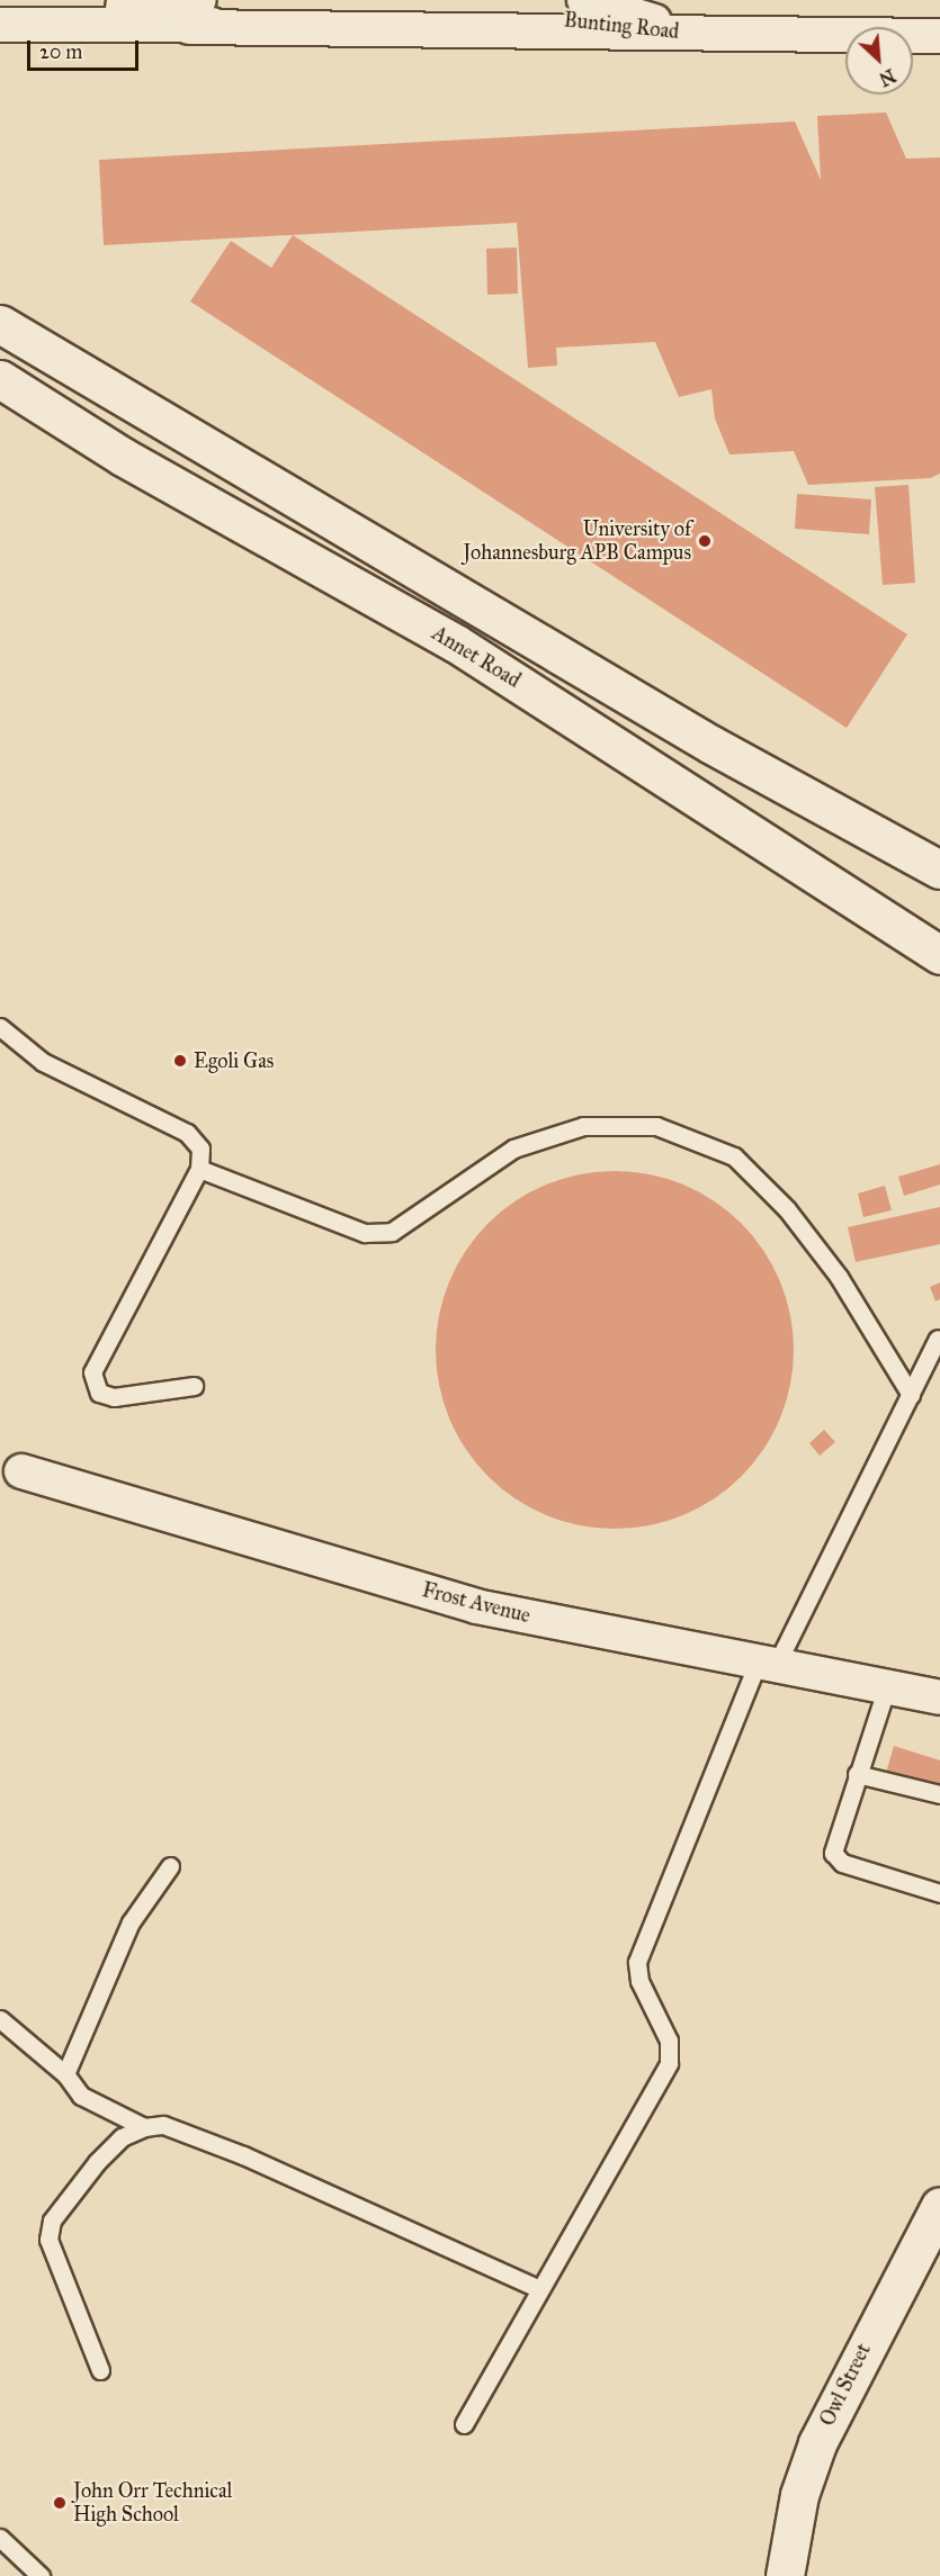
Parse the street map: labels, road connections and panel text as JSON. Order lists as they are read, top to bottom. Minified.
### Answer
{"streets":{"main road":["Annet Road","Owl Street"],"street":["Bunting Road","Frost Avenue"]},"places":["University of Johannesburg APB Campus","Egoli Gas","John Orr Technical High School"],"scale_bar":"20 m","north":"bottom right"}
